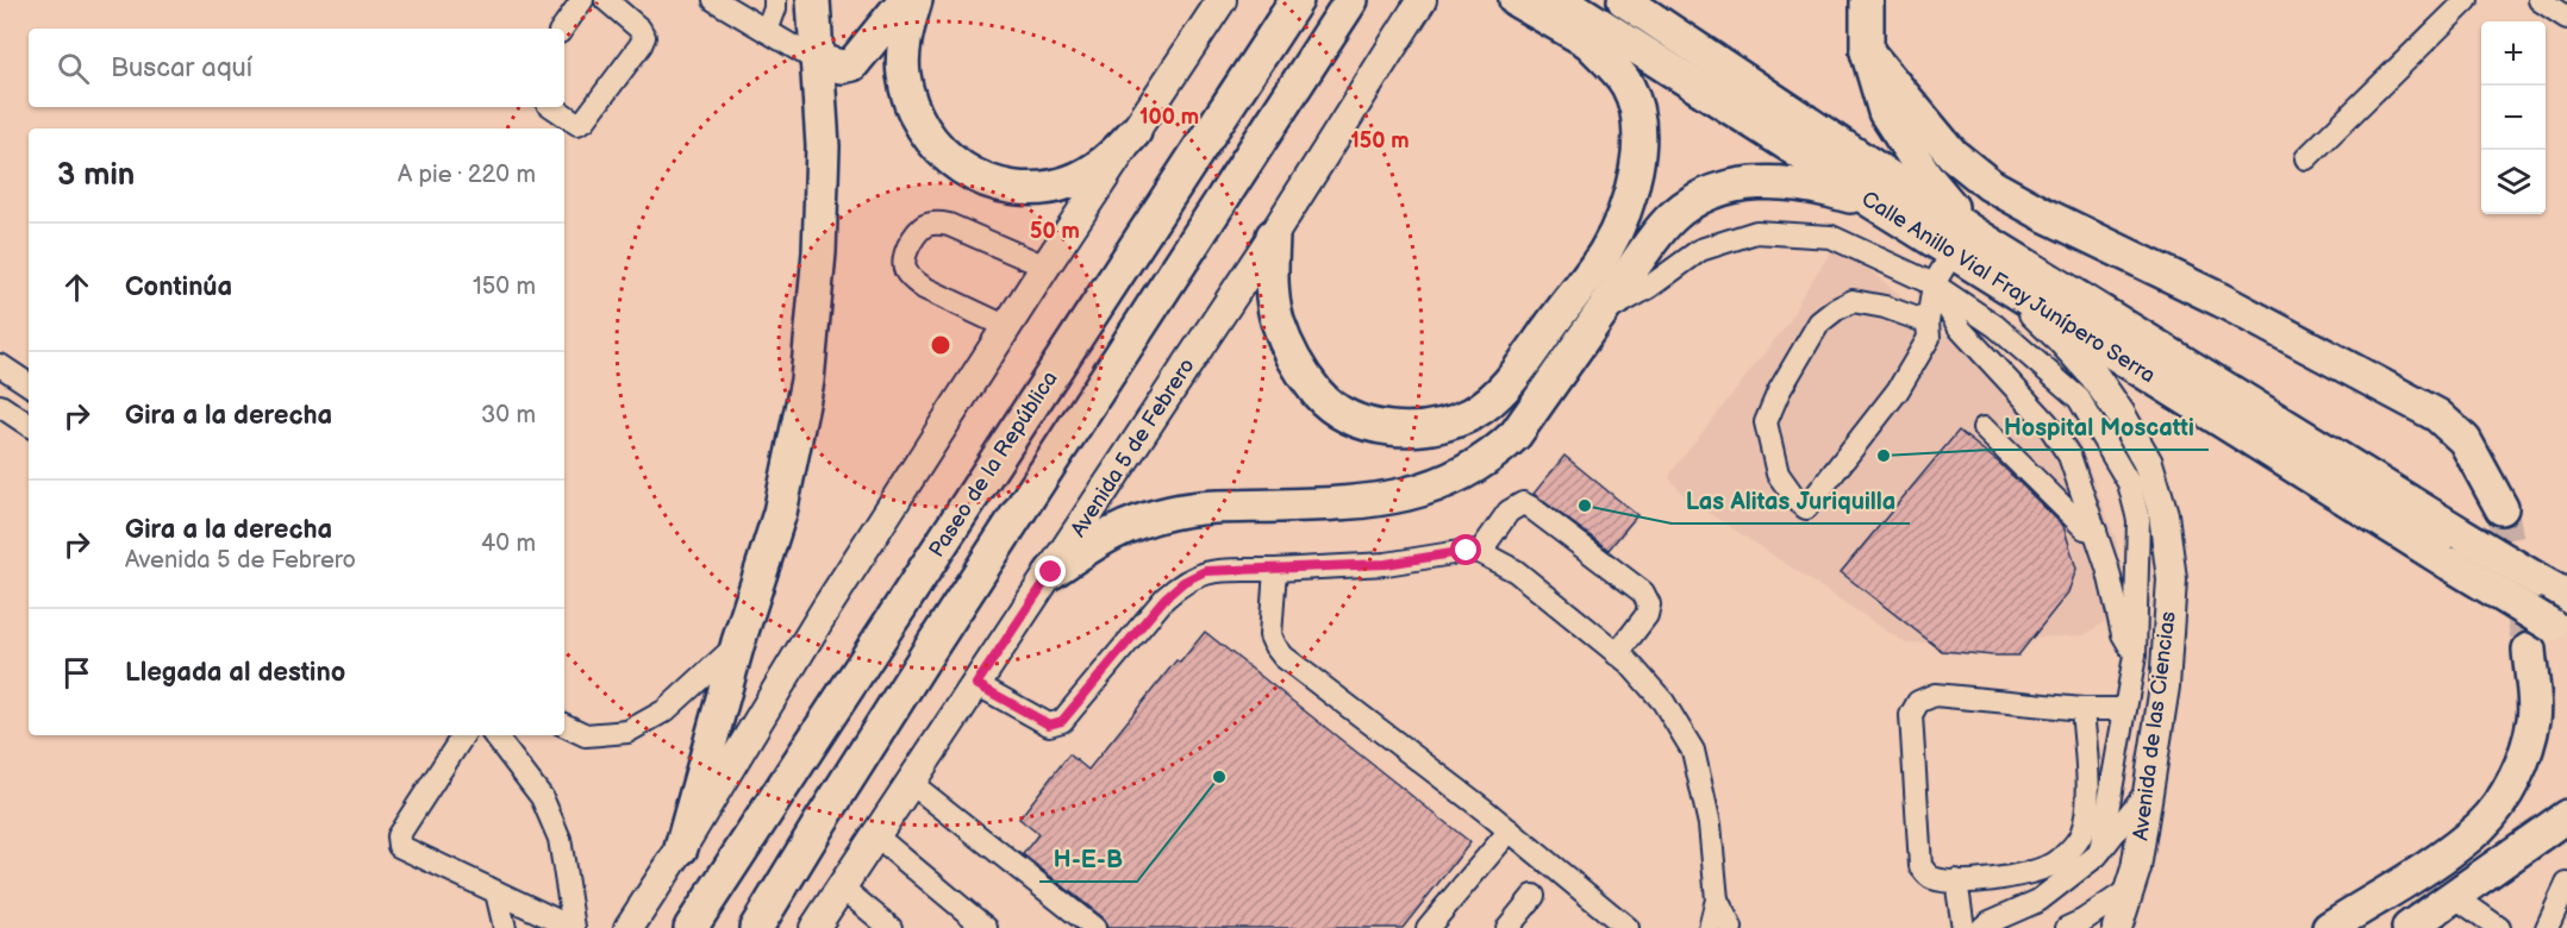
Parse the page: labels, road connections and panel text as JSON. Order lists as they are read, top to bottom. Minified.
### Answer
{"streets":{"highway":["Calle Anillo Vial Fray Junípero Serra","Paseo de la República"],"main road":["Avenida 5 de Febrero","Avenida de las Ciencias"]},"crossings":[["Calle Anillo Vial Fray Junípero Serra","Avenida de las Ciencias"]],"places":["Hospital Moscatti","Las Alitas Juriquilla","H-E-B"],"page":{"map_buttons":["+","−"],"search":"Buscar aquí","heading":["3 min","A pie · 220 m"],"list":[["Continúa","150 m"],["Gira a la derecha","30 m"],["Gira a la derecha","Avenida 5 de Febrero","40 m"],"Llegada al destino"]},"rings":["100 m","150 m","50 m"]}
